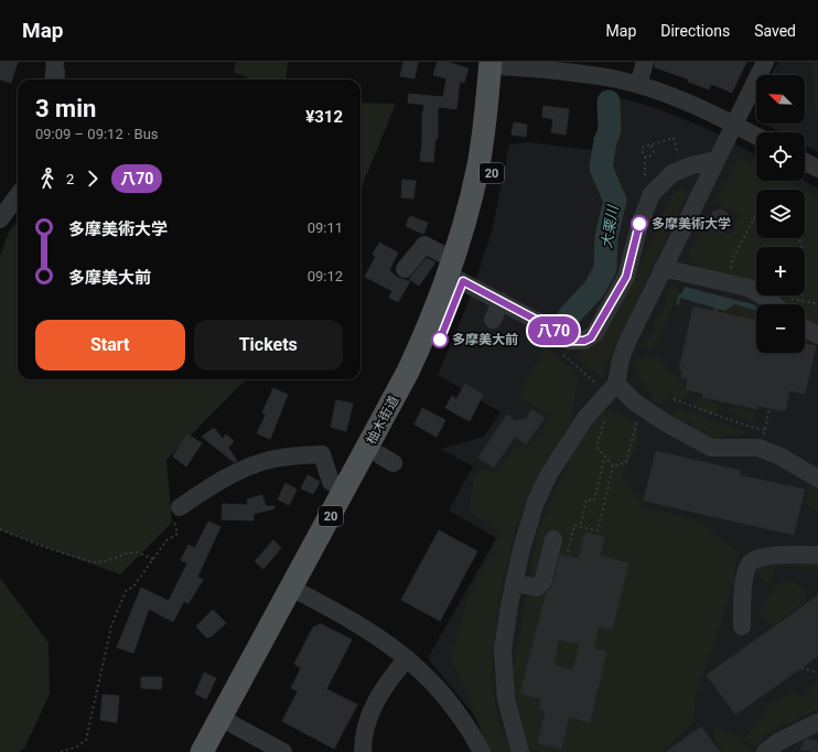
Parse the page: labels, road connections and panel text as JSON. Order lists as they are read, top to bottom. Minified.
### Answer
{"streets":{"main road":["20","柚木街道"]},"water":["大栗川"],"places":["多摩美術大学","多摩美大前"],"lines":["bus line 八70"],"north":"top left","page":{"header":"Map","nav":["Map","Directions","Saved"],"on_map":"八70","map_buttons":["+","−"],"heading":["3 min","09:09 – 09:12 · Bus","¥312"],"legs":["2","八70"],"list":[{"name":"多摩美術大学","value":"09:11"},{"name":"多摩美大前","value":"09:12"}],"buttons":["Start","Tickets"]}}
